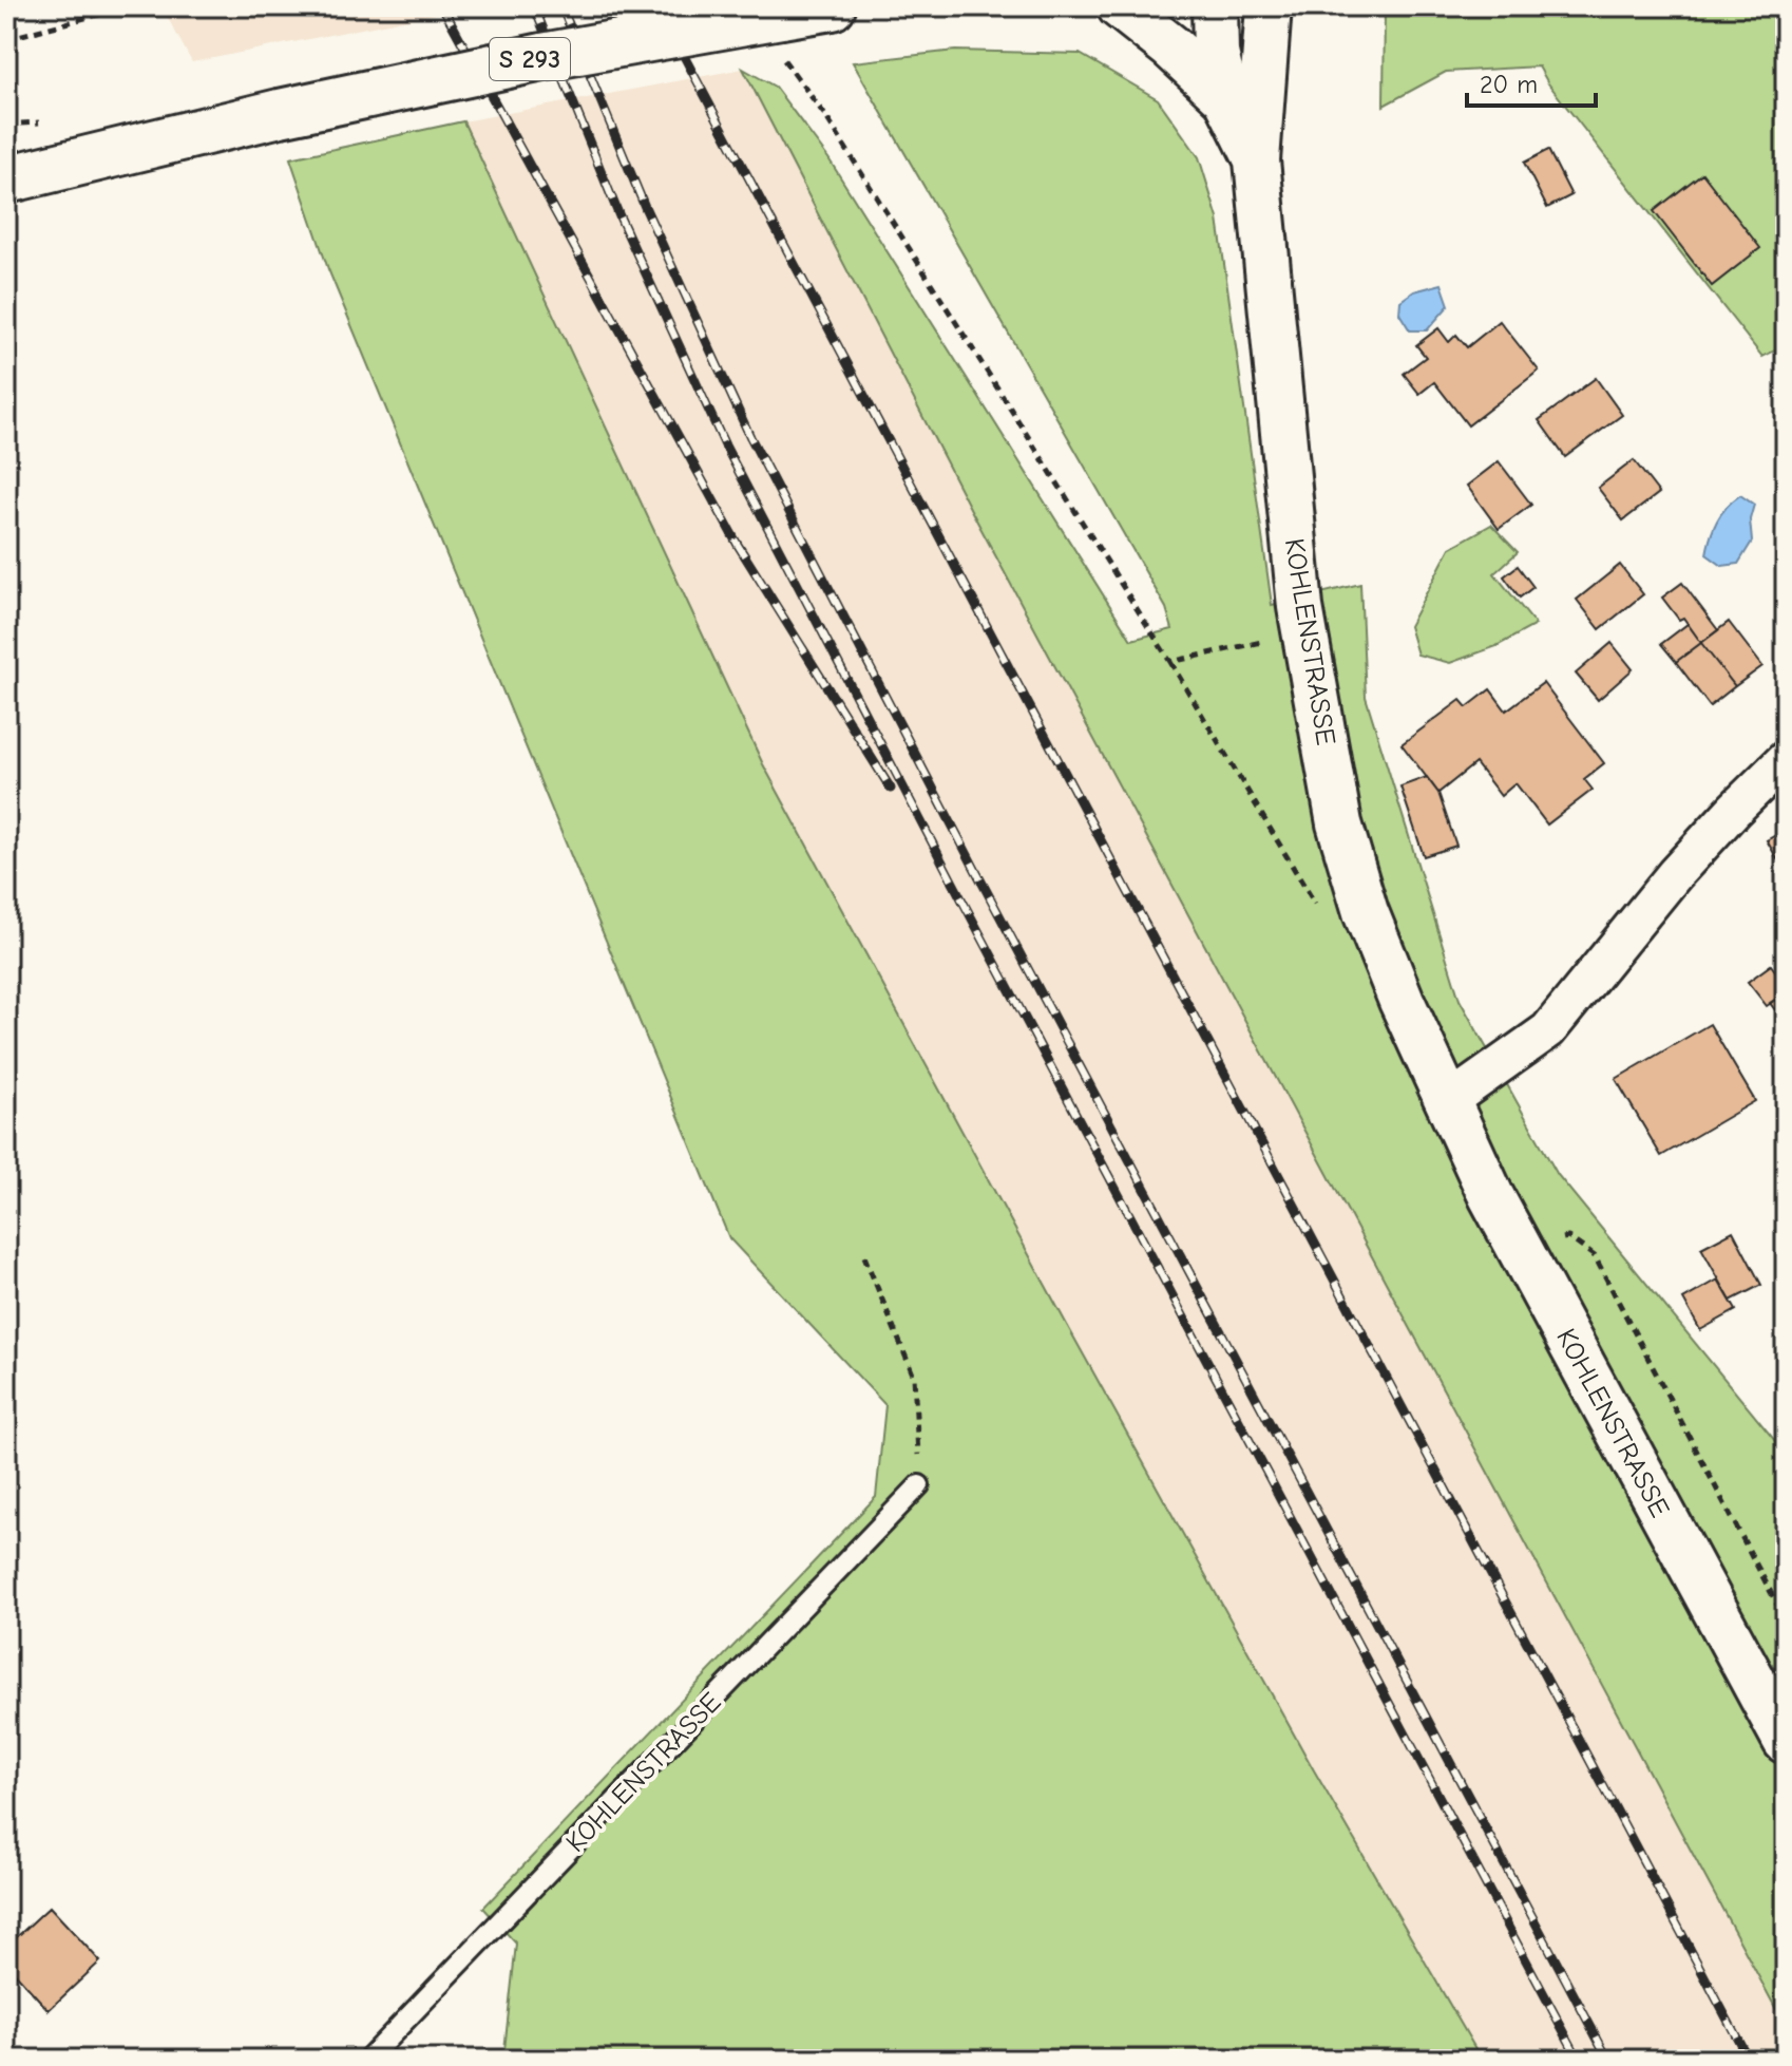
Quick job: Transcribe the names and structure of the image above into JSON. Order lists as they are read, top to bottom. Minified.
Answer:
{"streets":{"main road":["S 293"],"street":["KOHLENSTRASSE"]},"scale_bar":"20 m"}
